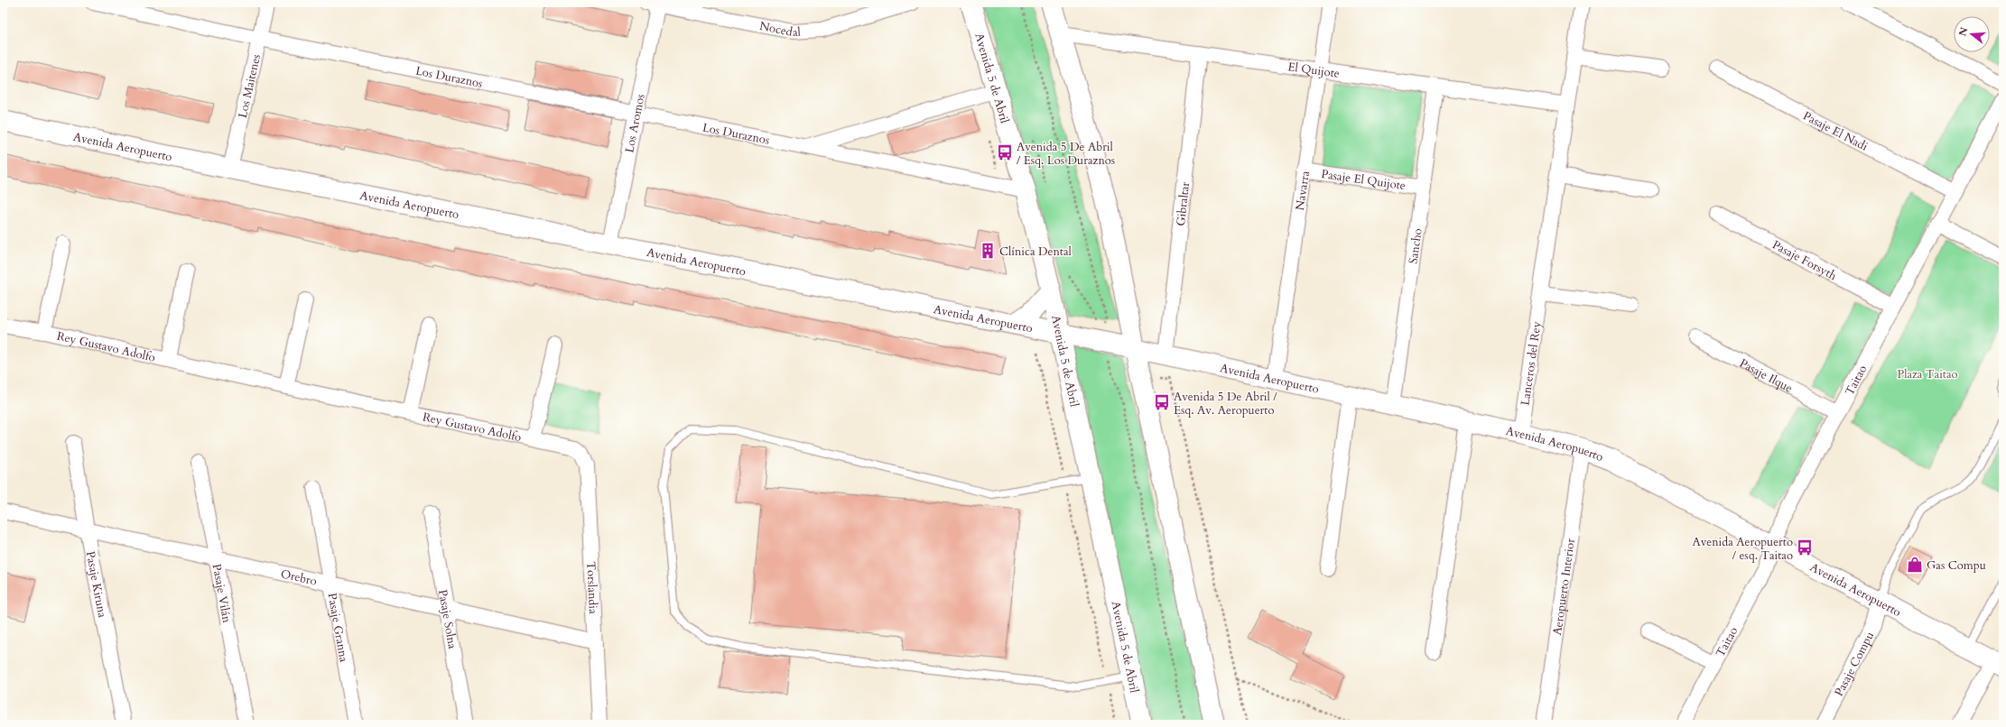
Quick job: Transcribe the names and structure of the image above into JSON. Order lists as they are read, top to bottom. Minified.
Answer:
{"streets":{"street":["Nocedal","El Quijote","Los Duraznos","Avenida 5 de Abril","Los Maitenes","Los Aromos","Pasaje El Nadi","Avenida Aeropuerto","Pasaje El Quijote","Navarra","Gibraltar","Sancho","Pasaje Forsyth","Rey Gustavo Adolfo","Lanceros del Rey","Pasaje Ilque","Taitao","Orebro","Pasaje Kiruna","Aeropuerto Interior","Torslandia","Pasaje Vilán","Pasaje Solna","Pasaje Granna","Pasaje Compu"]},"crossings":[["Nocedal","Los Aromos"],["El Quijote","Navarra"],["El Quijote","Gibraltar"],["El Quijote","Sancho"],["El Quijote","Lanceros del Rey"],["Los Duraznos","Avenida 5 de Abril"],["Los Duraznos","Los Maitenes"],["Los Duraznos","Los Aromos"],["Avenida 5 de Abril","Avenida Aeropuerto"],["Los Maitenes","Avenida Aeropuerto"],["Los Aromos","Avenida Aeropuerto"],["Pasaje El Nadi","Taitao"],["Avenida Aeropuerto","Navarra"],["Avenida Aeropuerto","Gibraltar"],["Avenida Aeropuerto","Sancho"],["Avenida Aeropuerto","Lanceros del Rey"],["Avenida Aeropuerto","Taitao"],["Avenida Aeropuerto","Aeropuerto Interior"],["Avenida Aeropuerto","Pasaje Compu"],["Pasaje El Quijote","Navarra"],["Pasaje El Quijote","Sancho"],["Pasaje Forsyth","Taitao"],["Rey Gustavo Adolfo","Torslandia"],["Pasaje Ilque","Taitao"],["Orebro","Pasaje Kiruna"],["Orebro","Torslandia"],["Orebro","Pasaje Vilán"],["Orebro","Pasaje Solna"],["Orebro","Pasaje Granna"]],"parks":["Plaza Taitao"],"places":{"bus stop":["Avenida 5 De Abril / Esq. Los Duraznos","Avenida 5 De Abril / Esq. Av. Aeropuerto","Avenida Aeropuerto / esq. Taitao"],"building":["Clínica Dental"],"shop":["Gas Compu"]},"north":"left"}
